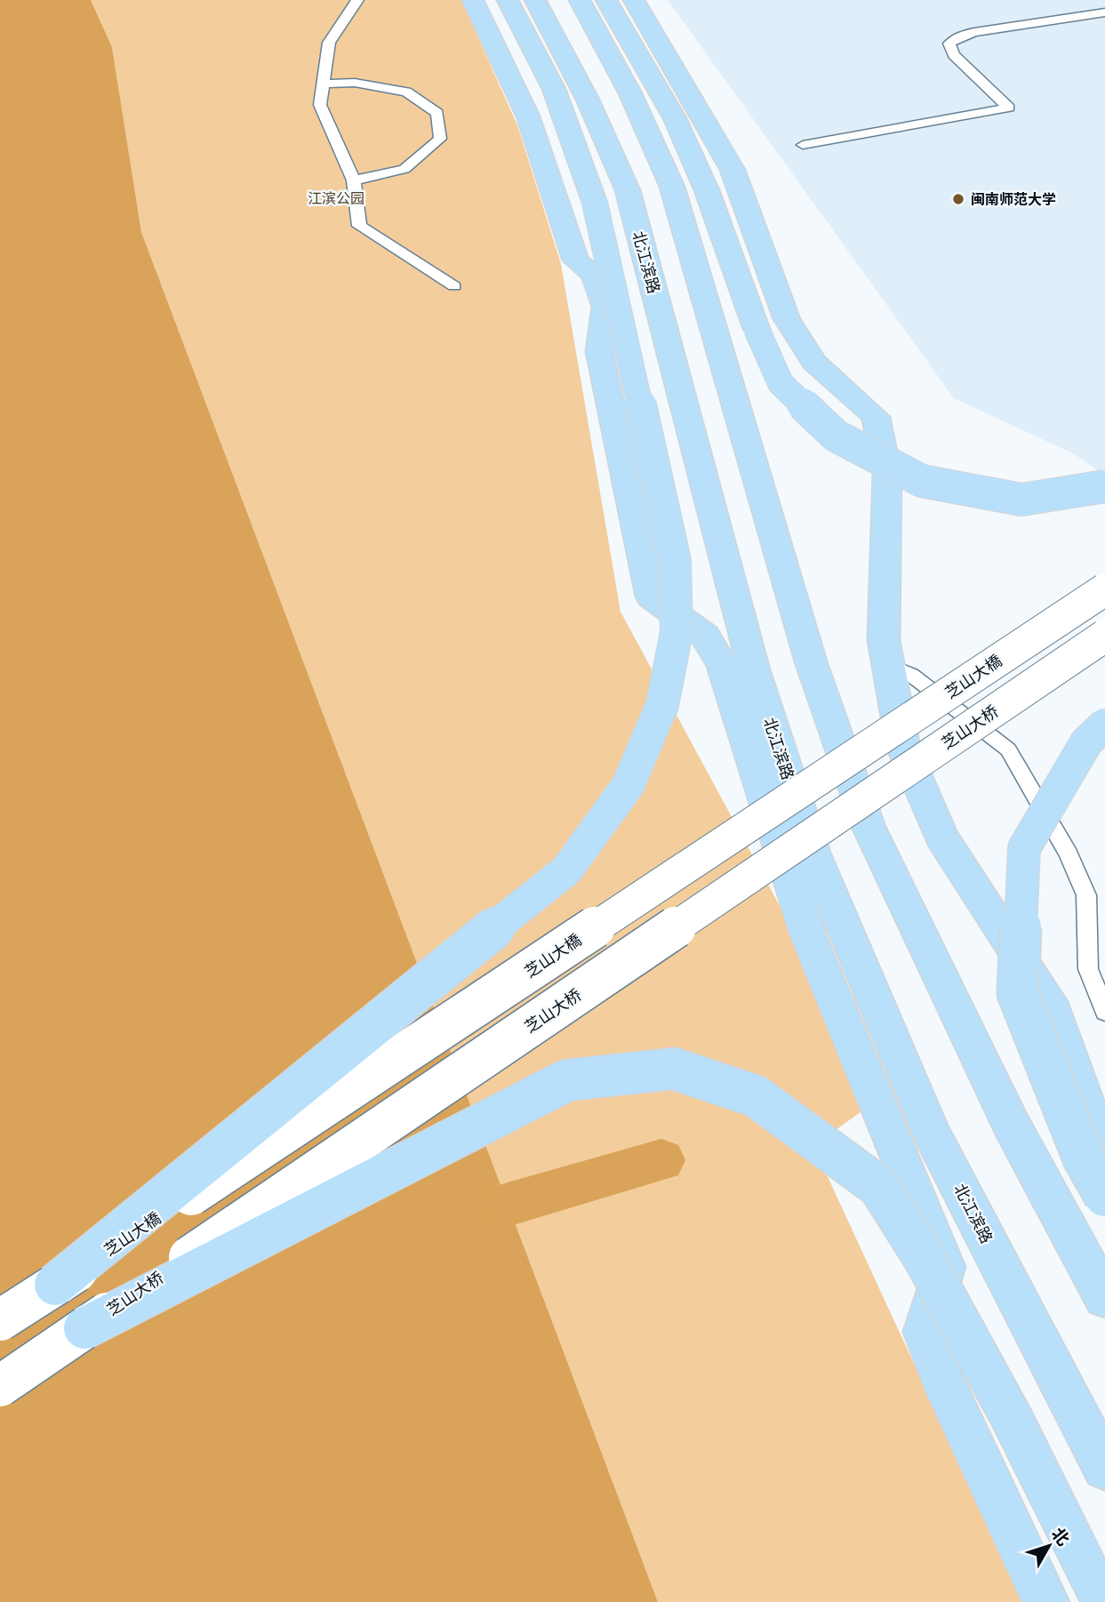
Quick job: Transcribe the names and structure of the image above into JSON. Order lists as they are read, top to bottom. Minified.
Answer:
{"streets":{"main road":["北江滨路"],"street":["芝山大橋","芝山大桥"]},"parks":["江滨公园"],"places":["闽南师范大学"],"north":"top right"}
